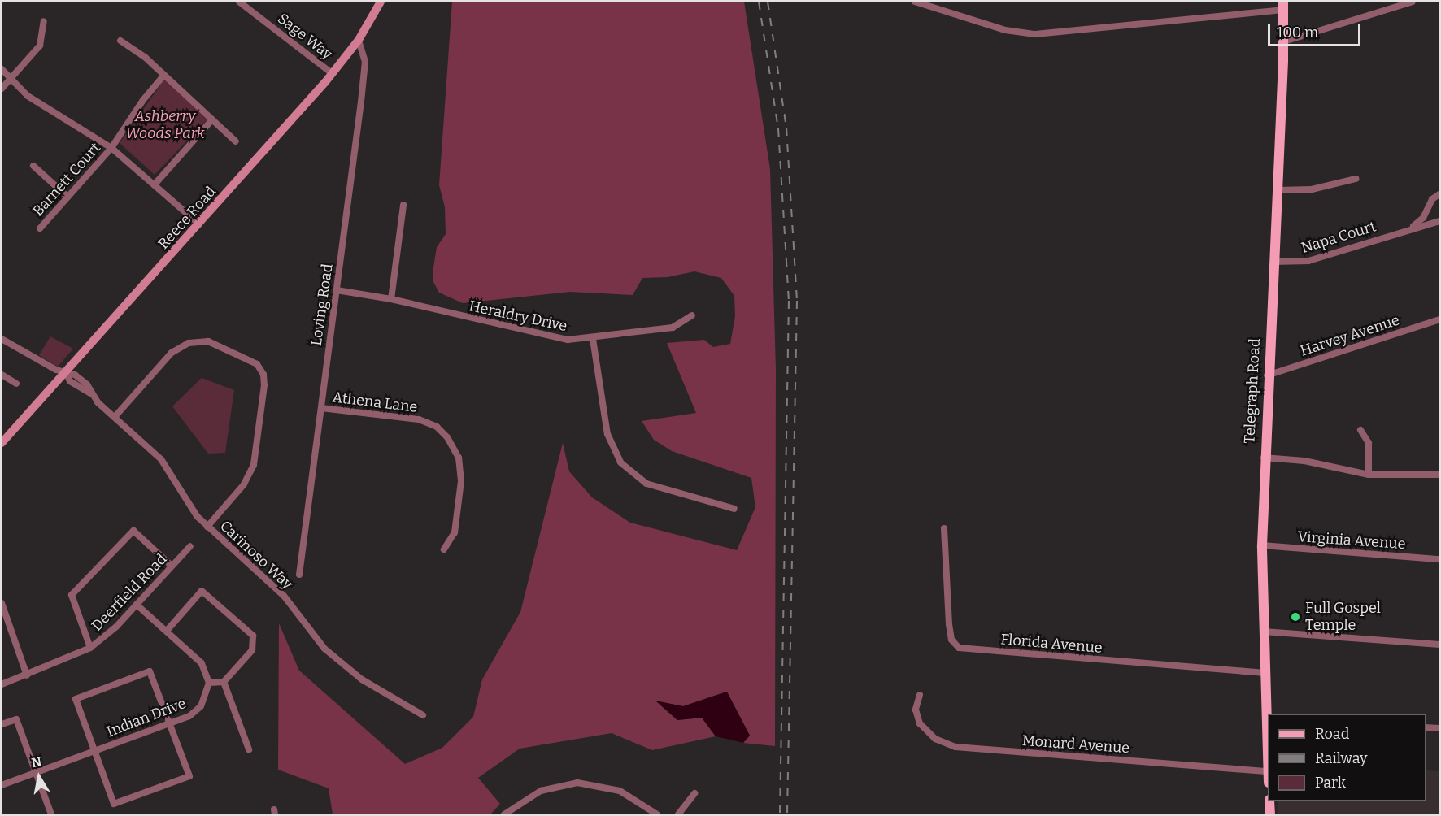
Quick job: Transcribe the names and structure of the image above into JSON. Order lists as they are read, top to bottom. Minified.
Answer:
{"streets":{"main road":["Reece Road","Telegraph Road"],"street":["Sage Way","Barnett Court","Napa Court","Loving Road","Heraldry Drive","Harvey Avenue","Athena Lane","Virginia Avenue","Carinoso Way","Deerfield Road","Florida Avenue","Indian Drive","Monard Avenue"]},"crossings":[["Sage Way","Reece Road"],["Reece Road","Loving Road"],["Reece Road","Carinoso Way"],["Napa Court","Telegraph Road"],["Loving Road","Heraldry Drive"],["Loving Road","Athena Lane"],["Harvey Avenue","Telegraph Road"],["Telegraph Road","Virginia Avenue"],["Telegraph Road","Florida Avenue"]],"parks":["Ashberry Woods Park"],"places":["Full Gospel Temple"],"legend":["Road","Railway","Park"],"scale_bar":"100 m","north":"top"}
